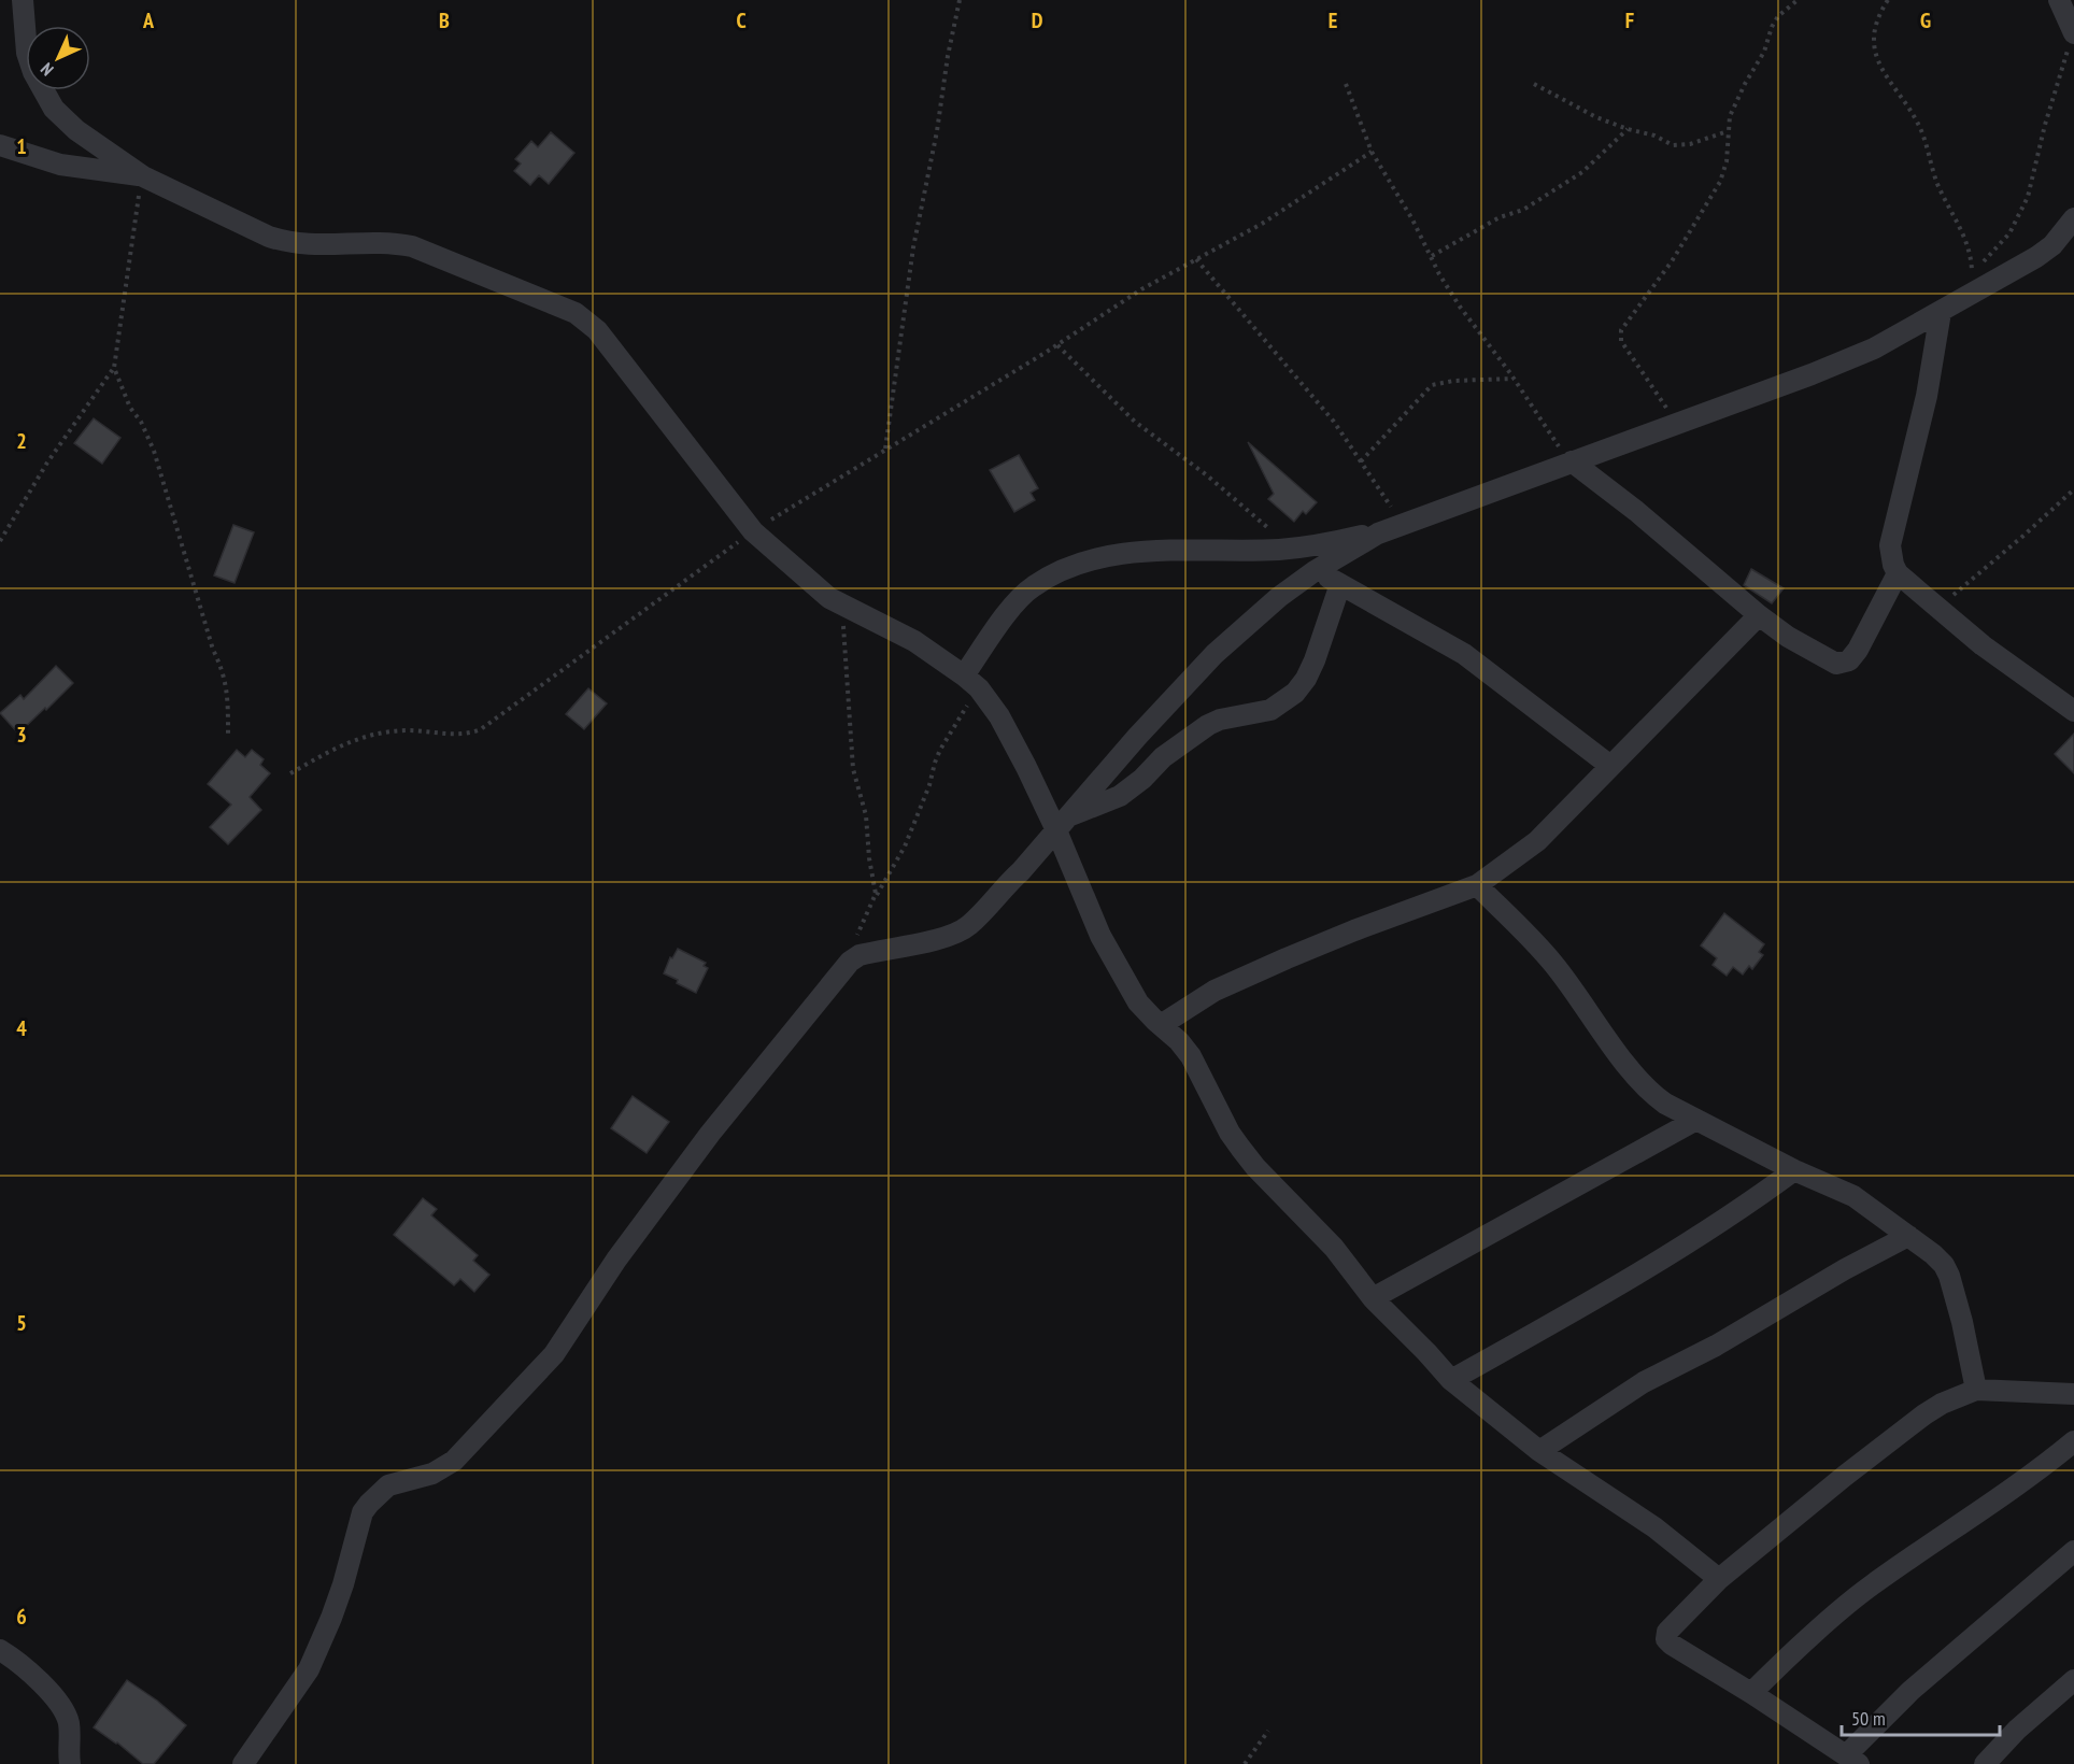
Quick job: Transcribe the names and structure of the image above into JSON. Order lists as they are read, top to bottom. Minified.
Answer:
{"scale_bar":"50 m","north":"bottom left","grid":{"columns":["A","B","C","D","E","F","G"],"rows":["1","2","3","4","5","6"]}}
